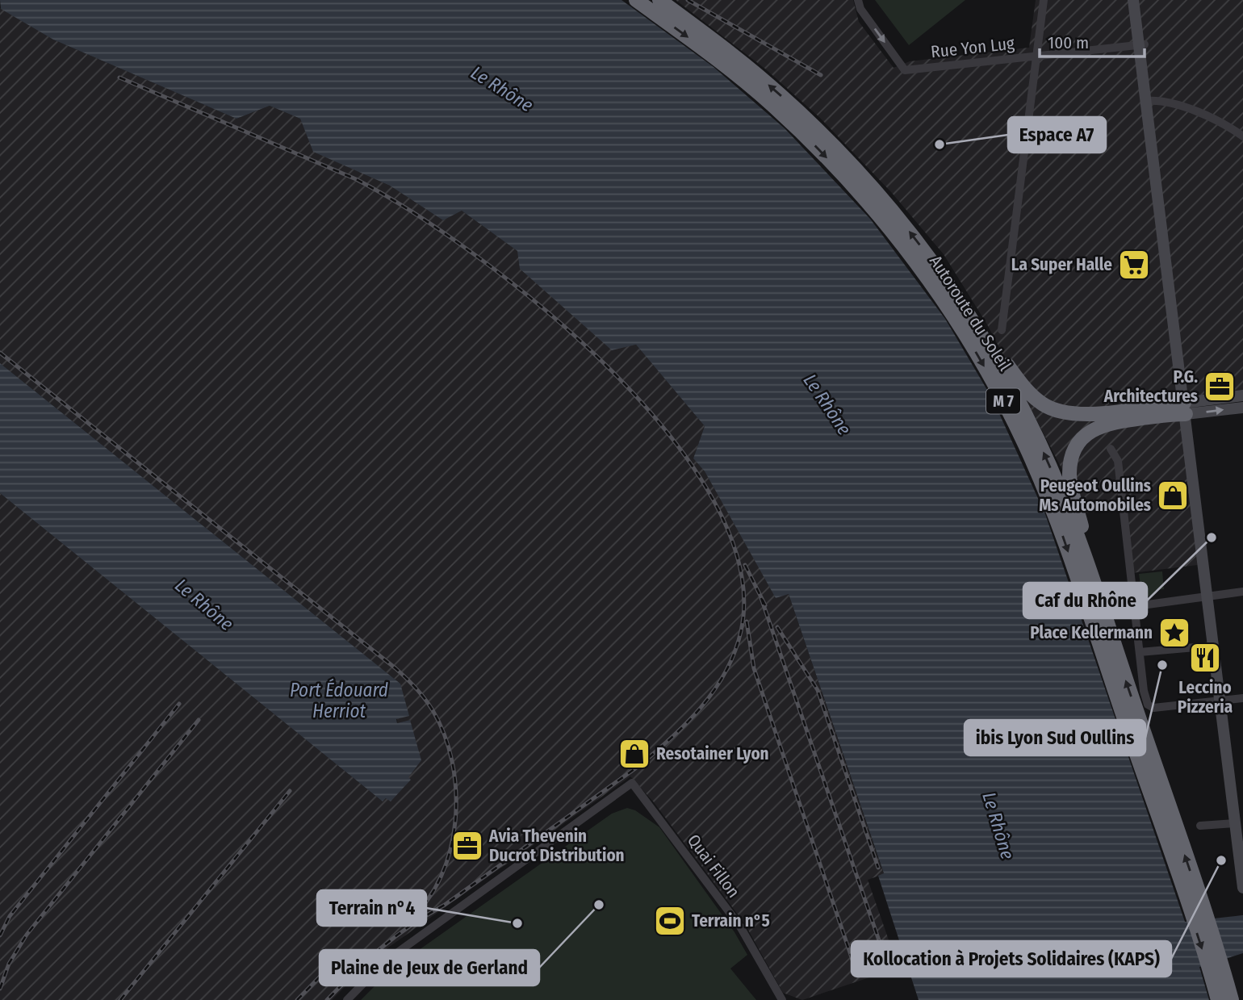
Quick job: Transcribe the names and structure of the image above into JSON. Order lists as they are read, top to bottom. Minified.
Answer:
{"streets":{"highway":["Autoroute du Soleil","M 7"],"street":["Rue Yon Lug","Quai Fillon"]},"one_way":["Rue Yon Lug"],"water":["Le Rhône","Port Édouard Herriot"],"places":{"other":["Espace A7","Caf du Rhône","ibis Lyon Sud Oullins","Kollocation à Projets Solidaires (KAPS)","Plaine de Jeux de Gerland","Terrain n°4"],"supermarket":["La Super Halle"],"office":["P.G. Architectures","Avia Thevenin Ducrot Distribution"],"shop":["Peugeot Oullins Ms Automobiles","Resotainer Lyon"],"place":["Place Kellermann"],"restaurant":["Leccino Pizzeria"],"sports":["Terrain n°5"]},"scale_bar":"100 m"}
